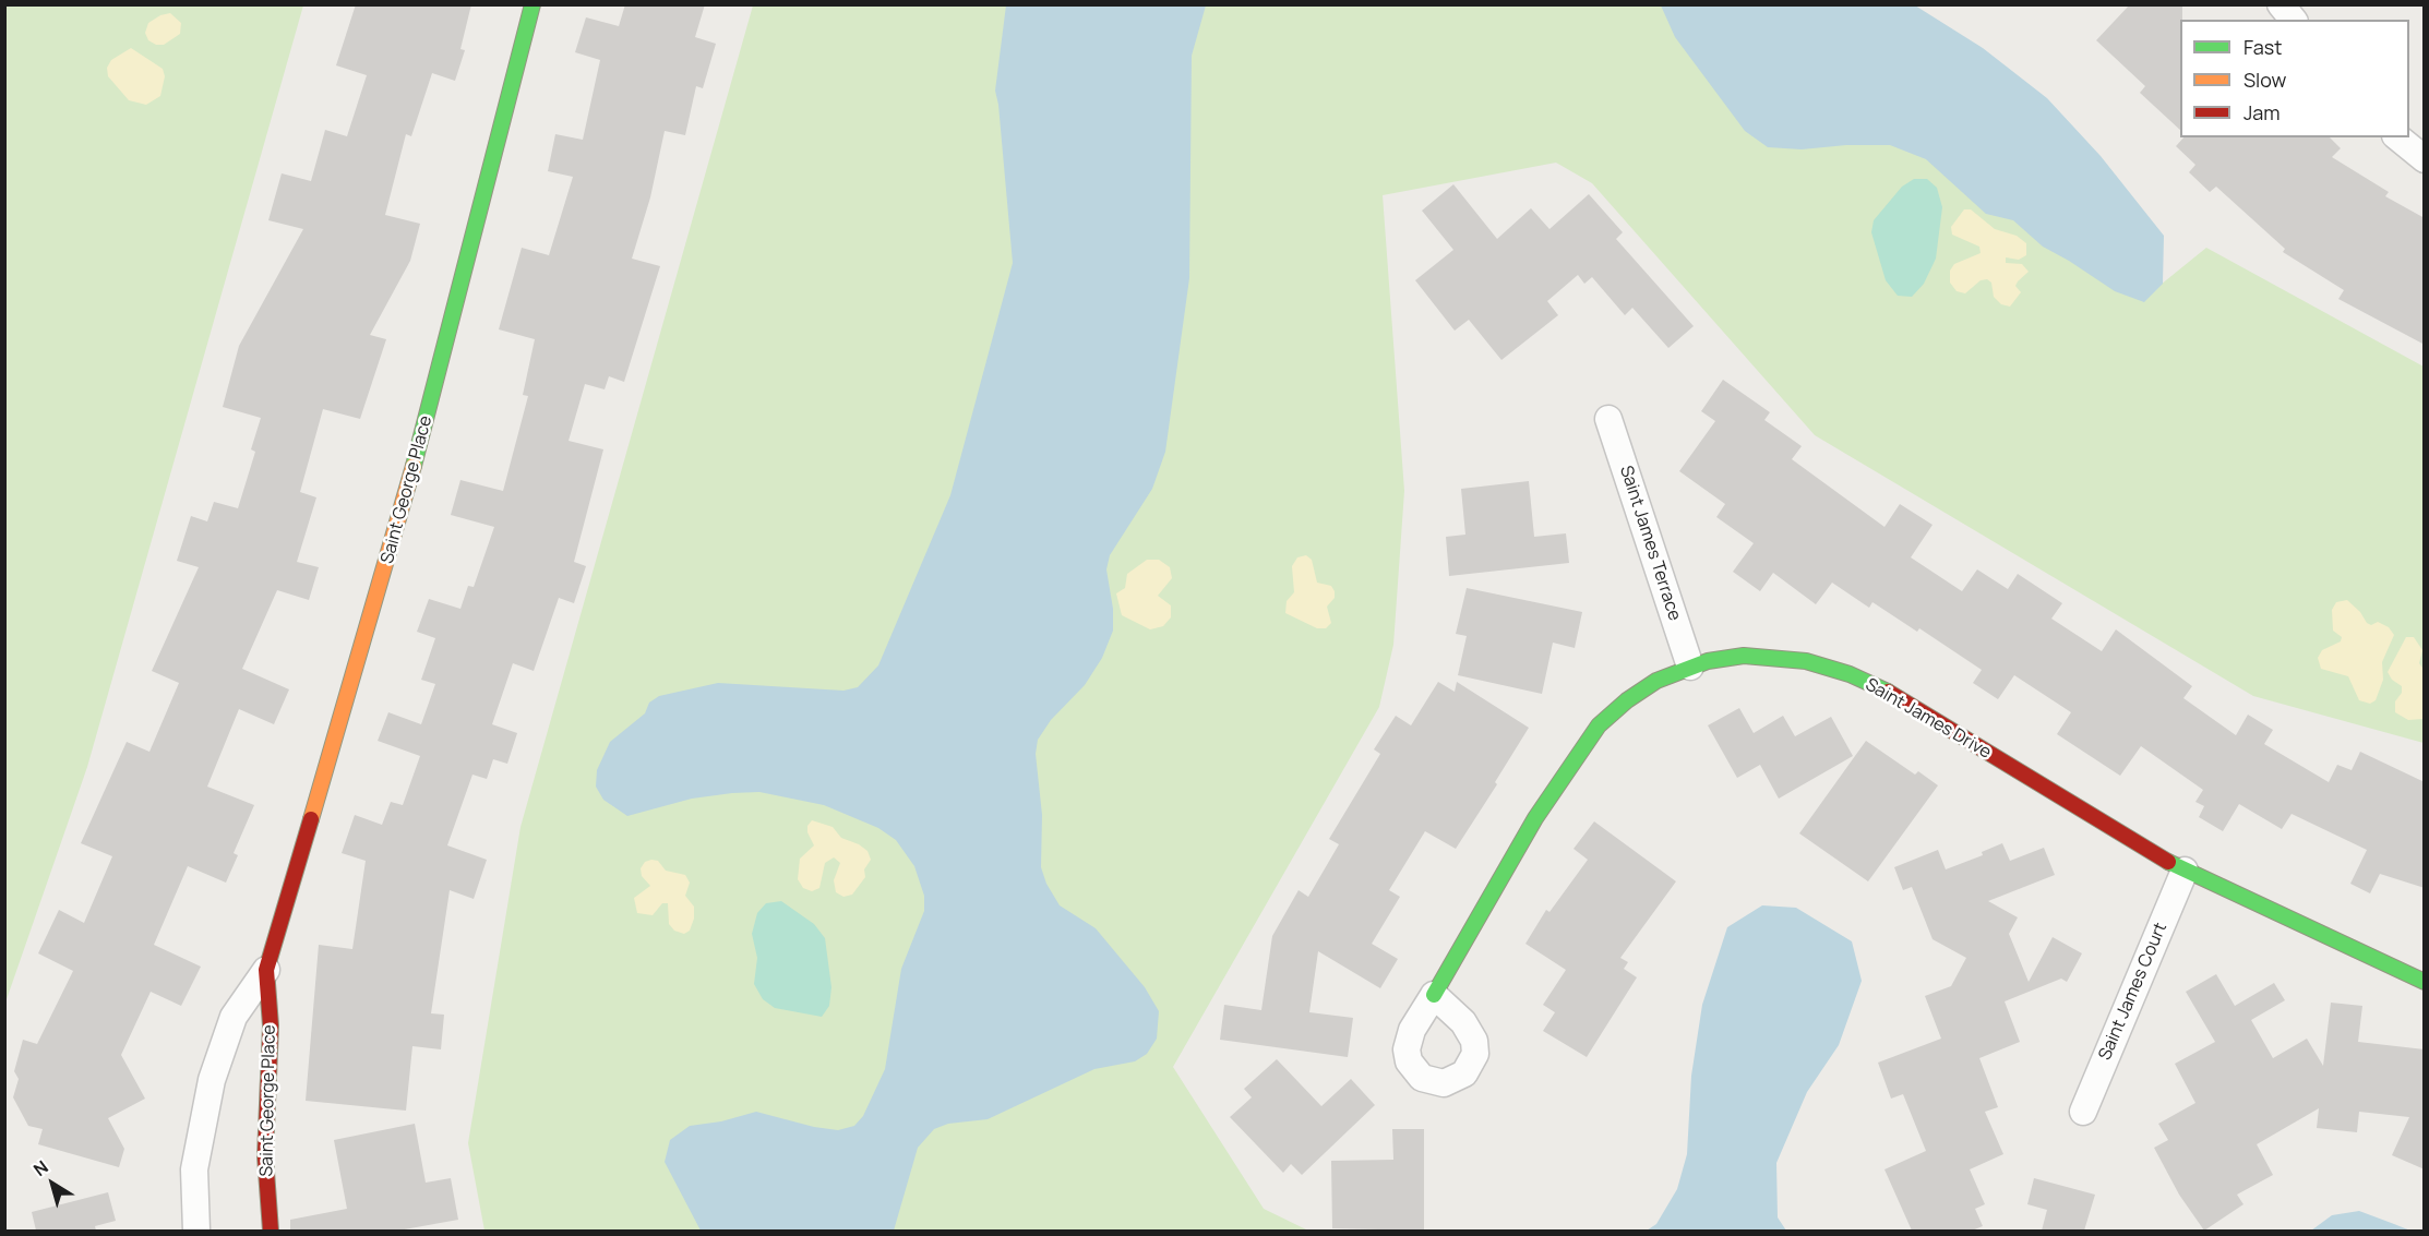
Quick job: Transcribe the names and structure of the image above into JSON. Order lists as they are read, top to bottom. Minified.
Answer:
{"streets":{"street":["Saint George Place","Saint James Terrace","Saint James Drive","Saint James Court"]},"crossings":[["Saint James Terrace","Saint James Drive"],["Saint James Drive","Saint James Court"]],"legend":["Fast","Slow","Jam"],"north":"top left"}
